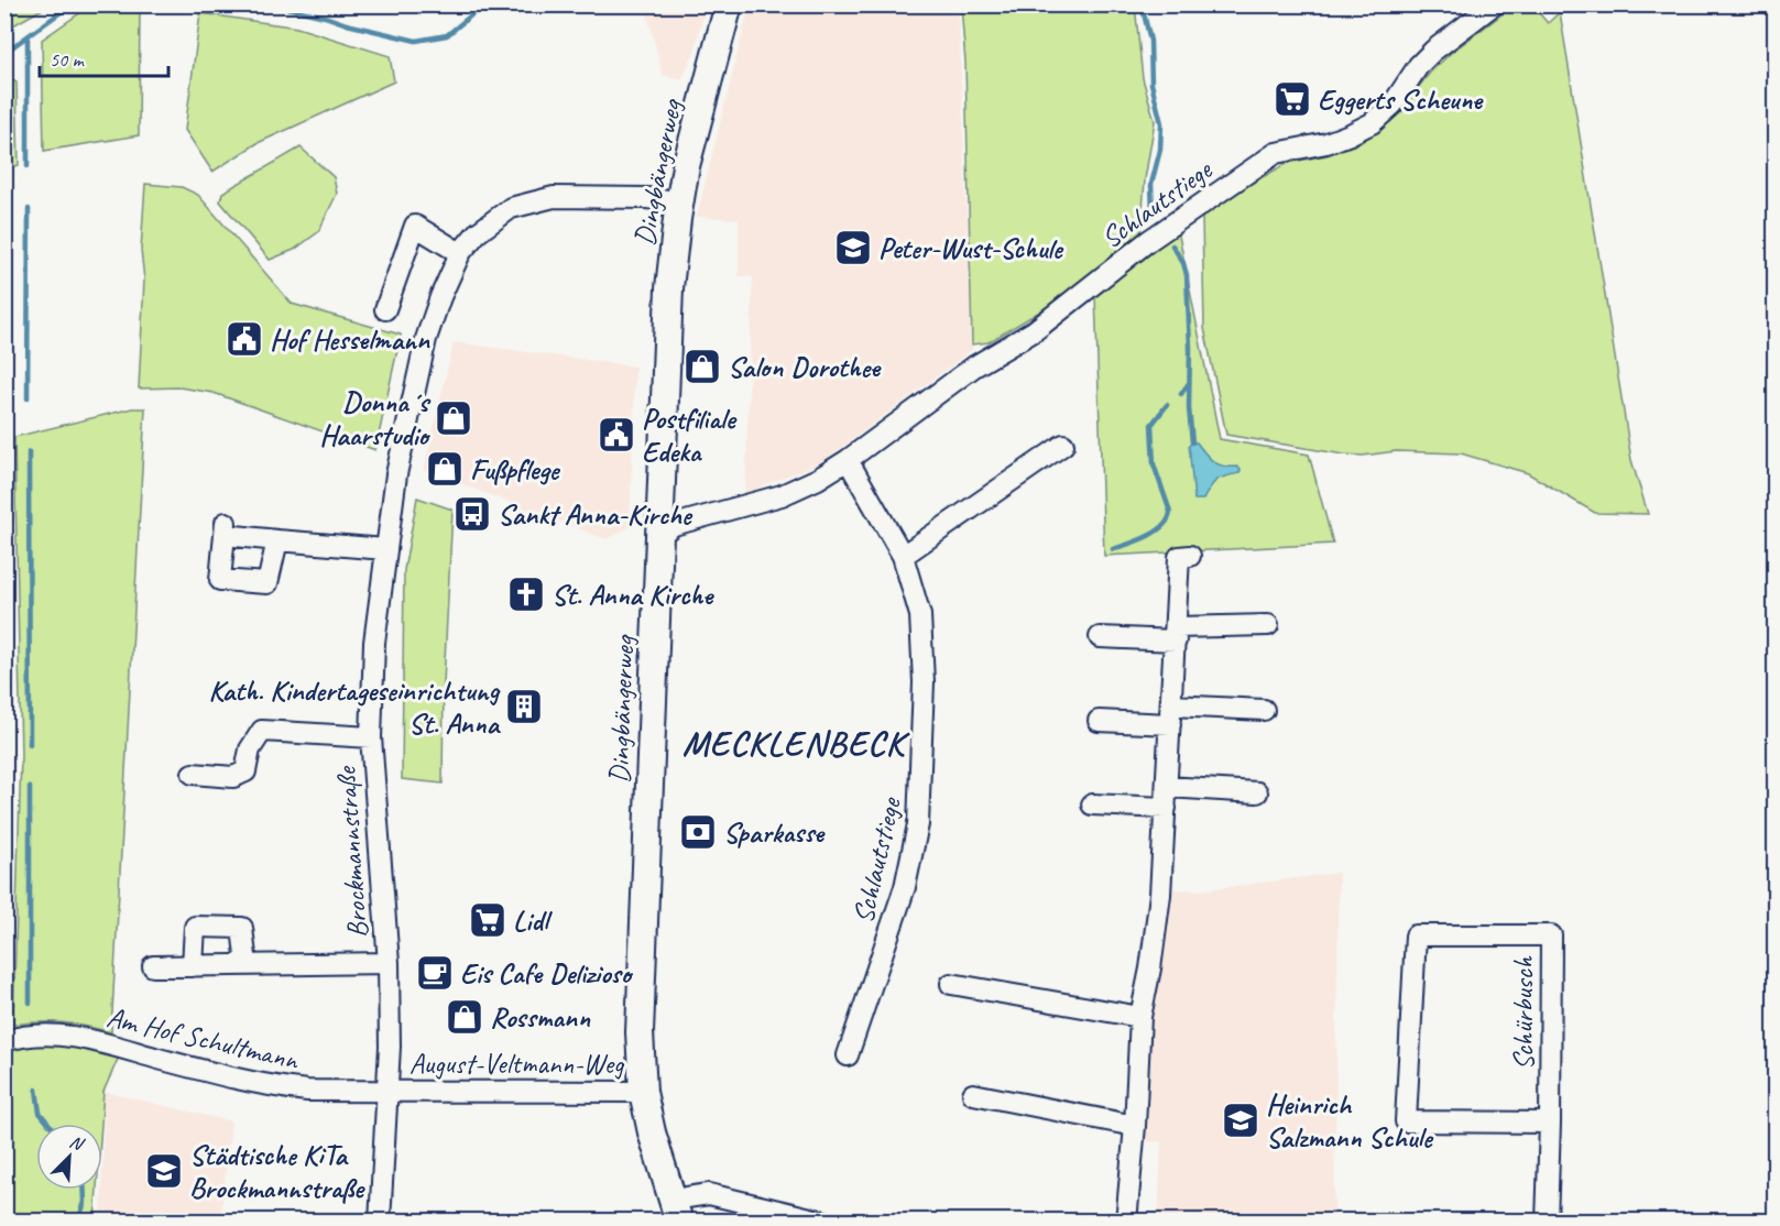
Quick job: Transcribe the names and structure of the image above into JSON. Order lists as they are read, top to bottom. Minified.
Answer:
{"streets":{"street":["Dingbängerweg","Schlautstiege","Brockmannstraße","Schürbusch","Am Hof Schultmann","August-Veltmann-Weg"]},"crossings":[["Dingbängerweg","Schlautstiege"],["Dingbängerweg","Brockmannstraße"],["Dingbängerweg","August-Veltmann-Weg"],["Brockmannstraße","Am Hof Schultmann"],["Brockmannstraße","August-Veltmann-Weg"],["Am Hof Schultmann","August-Veltmann-Weg"]],"districts":["MECKLENBECK"],"places":{"supermarket":["Eggerts Scheune","Lidl"],"school or university":["Peter-Wust-Schule","Heinrich Salzmann Schule","Städtische KiTa Brockmannstraße"],"public building":["Hof Hesselmann","Postfiliale Edeka"],"shop":["Salon Dorothee","Donna´s Haarstudio","Fußpflege","Rossmann"],"bus stop":["Sankt Anna-Kirche"],"church":["St. Anna Kirche"],"building":["Kath. Kindertageseinrichtung St. Anna"],"bank":["Sparkasse"],"cafe":["Eis Cafe Delizioso"]},"scale_bar":"50 m","north":"top right"}
